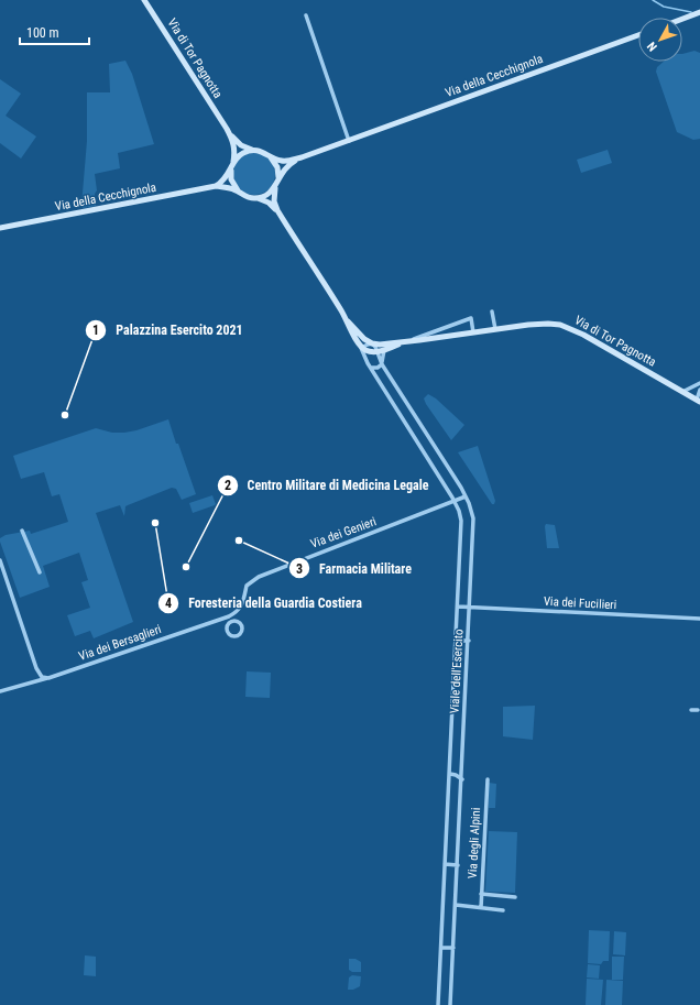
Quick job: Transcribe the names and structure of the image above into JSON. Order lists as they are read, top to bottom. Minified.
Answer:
{"streets":{"street":["Via di Tor Pagnotta","Via della Cecchignola","Via dei Genieri","Via dei Fucilieri","Via dei Bersaglieri","Viale dell'Esercito","Via degli Alpini"]},"crossings":[["Via di Tor Pagnotta","Via della Cecchignola"],["Via di Tor Pagnotta","Viale dell'Esercito"],["Via dei Genieri","Via dei Bersaglieri"],["Via dei Genieri","Viale dell'Esercito"],["Via dei Fucilieri","Viale dell'Esercito"]],"places":["Palazzina Esercito 2021","Foresteria della Guardia Costiera","Farmacia Militare","Centro Militare di Medicina Legale"],"scale_bar":"100 m","north":"bottom left"}
